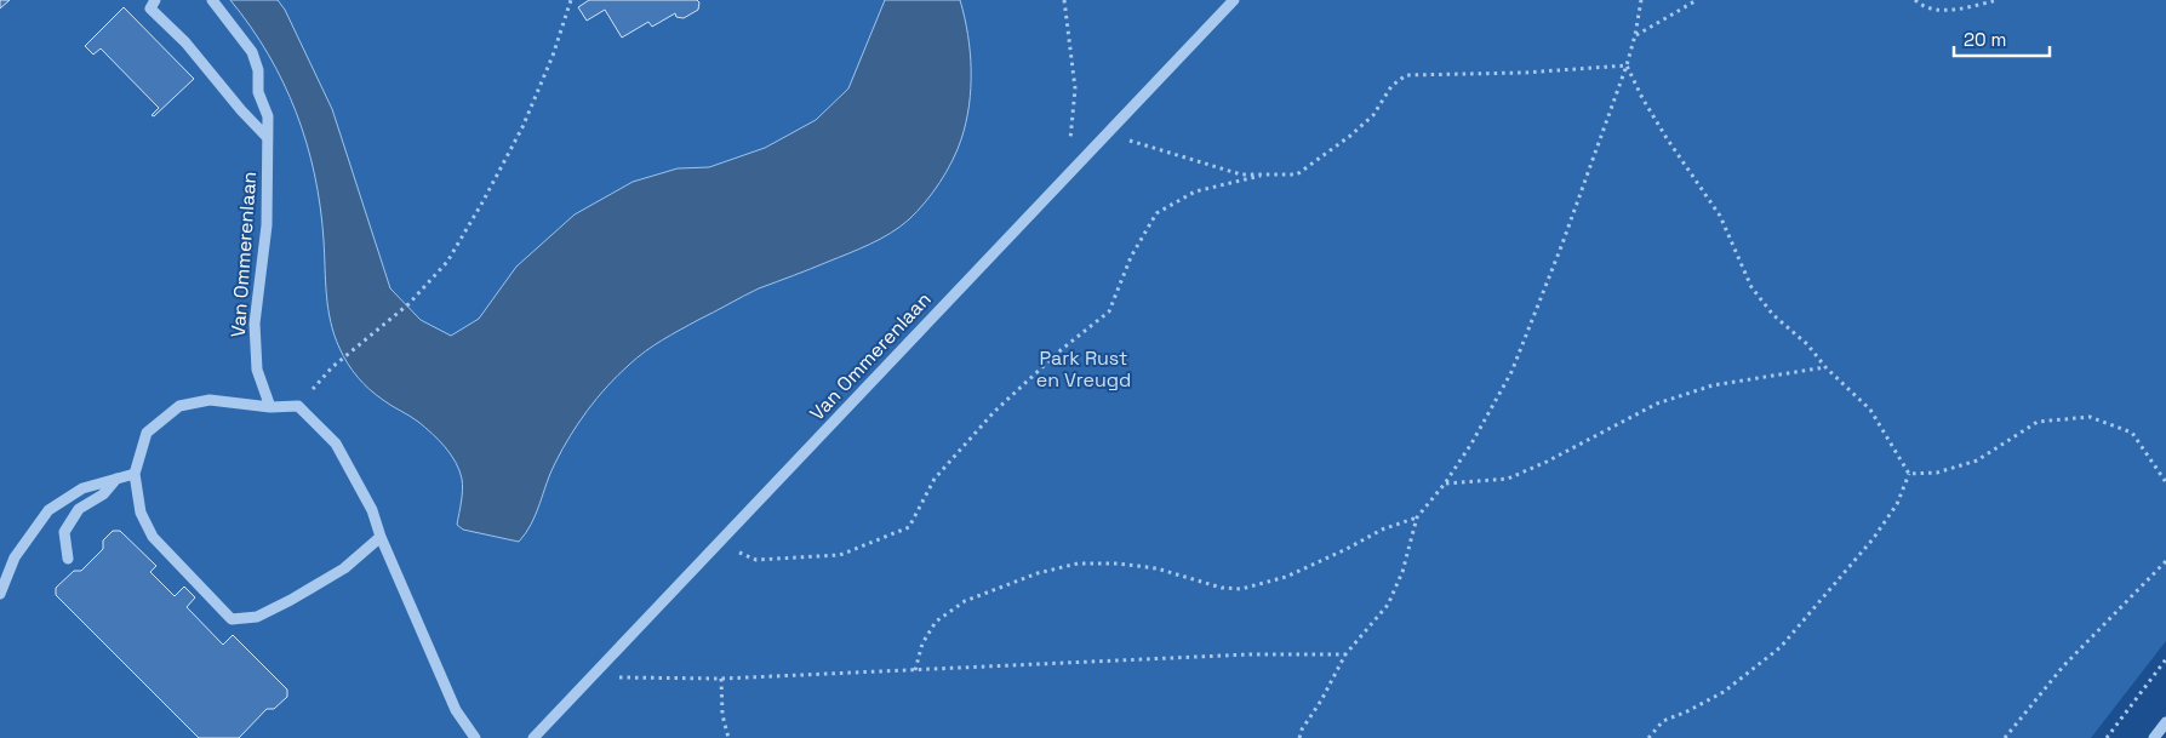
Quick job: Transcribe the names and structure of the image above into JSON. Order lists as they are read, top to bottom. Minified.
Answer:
{"streets":{"street":["Van Ommerenlaan"]},"parks":["Park Rust en Vreugd"],"scale_bar":"20 m"}
